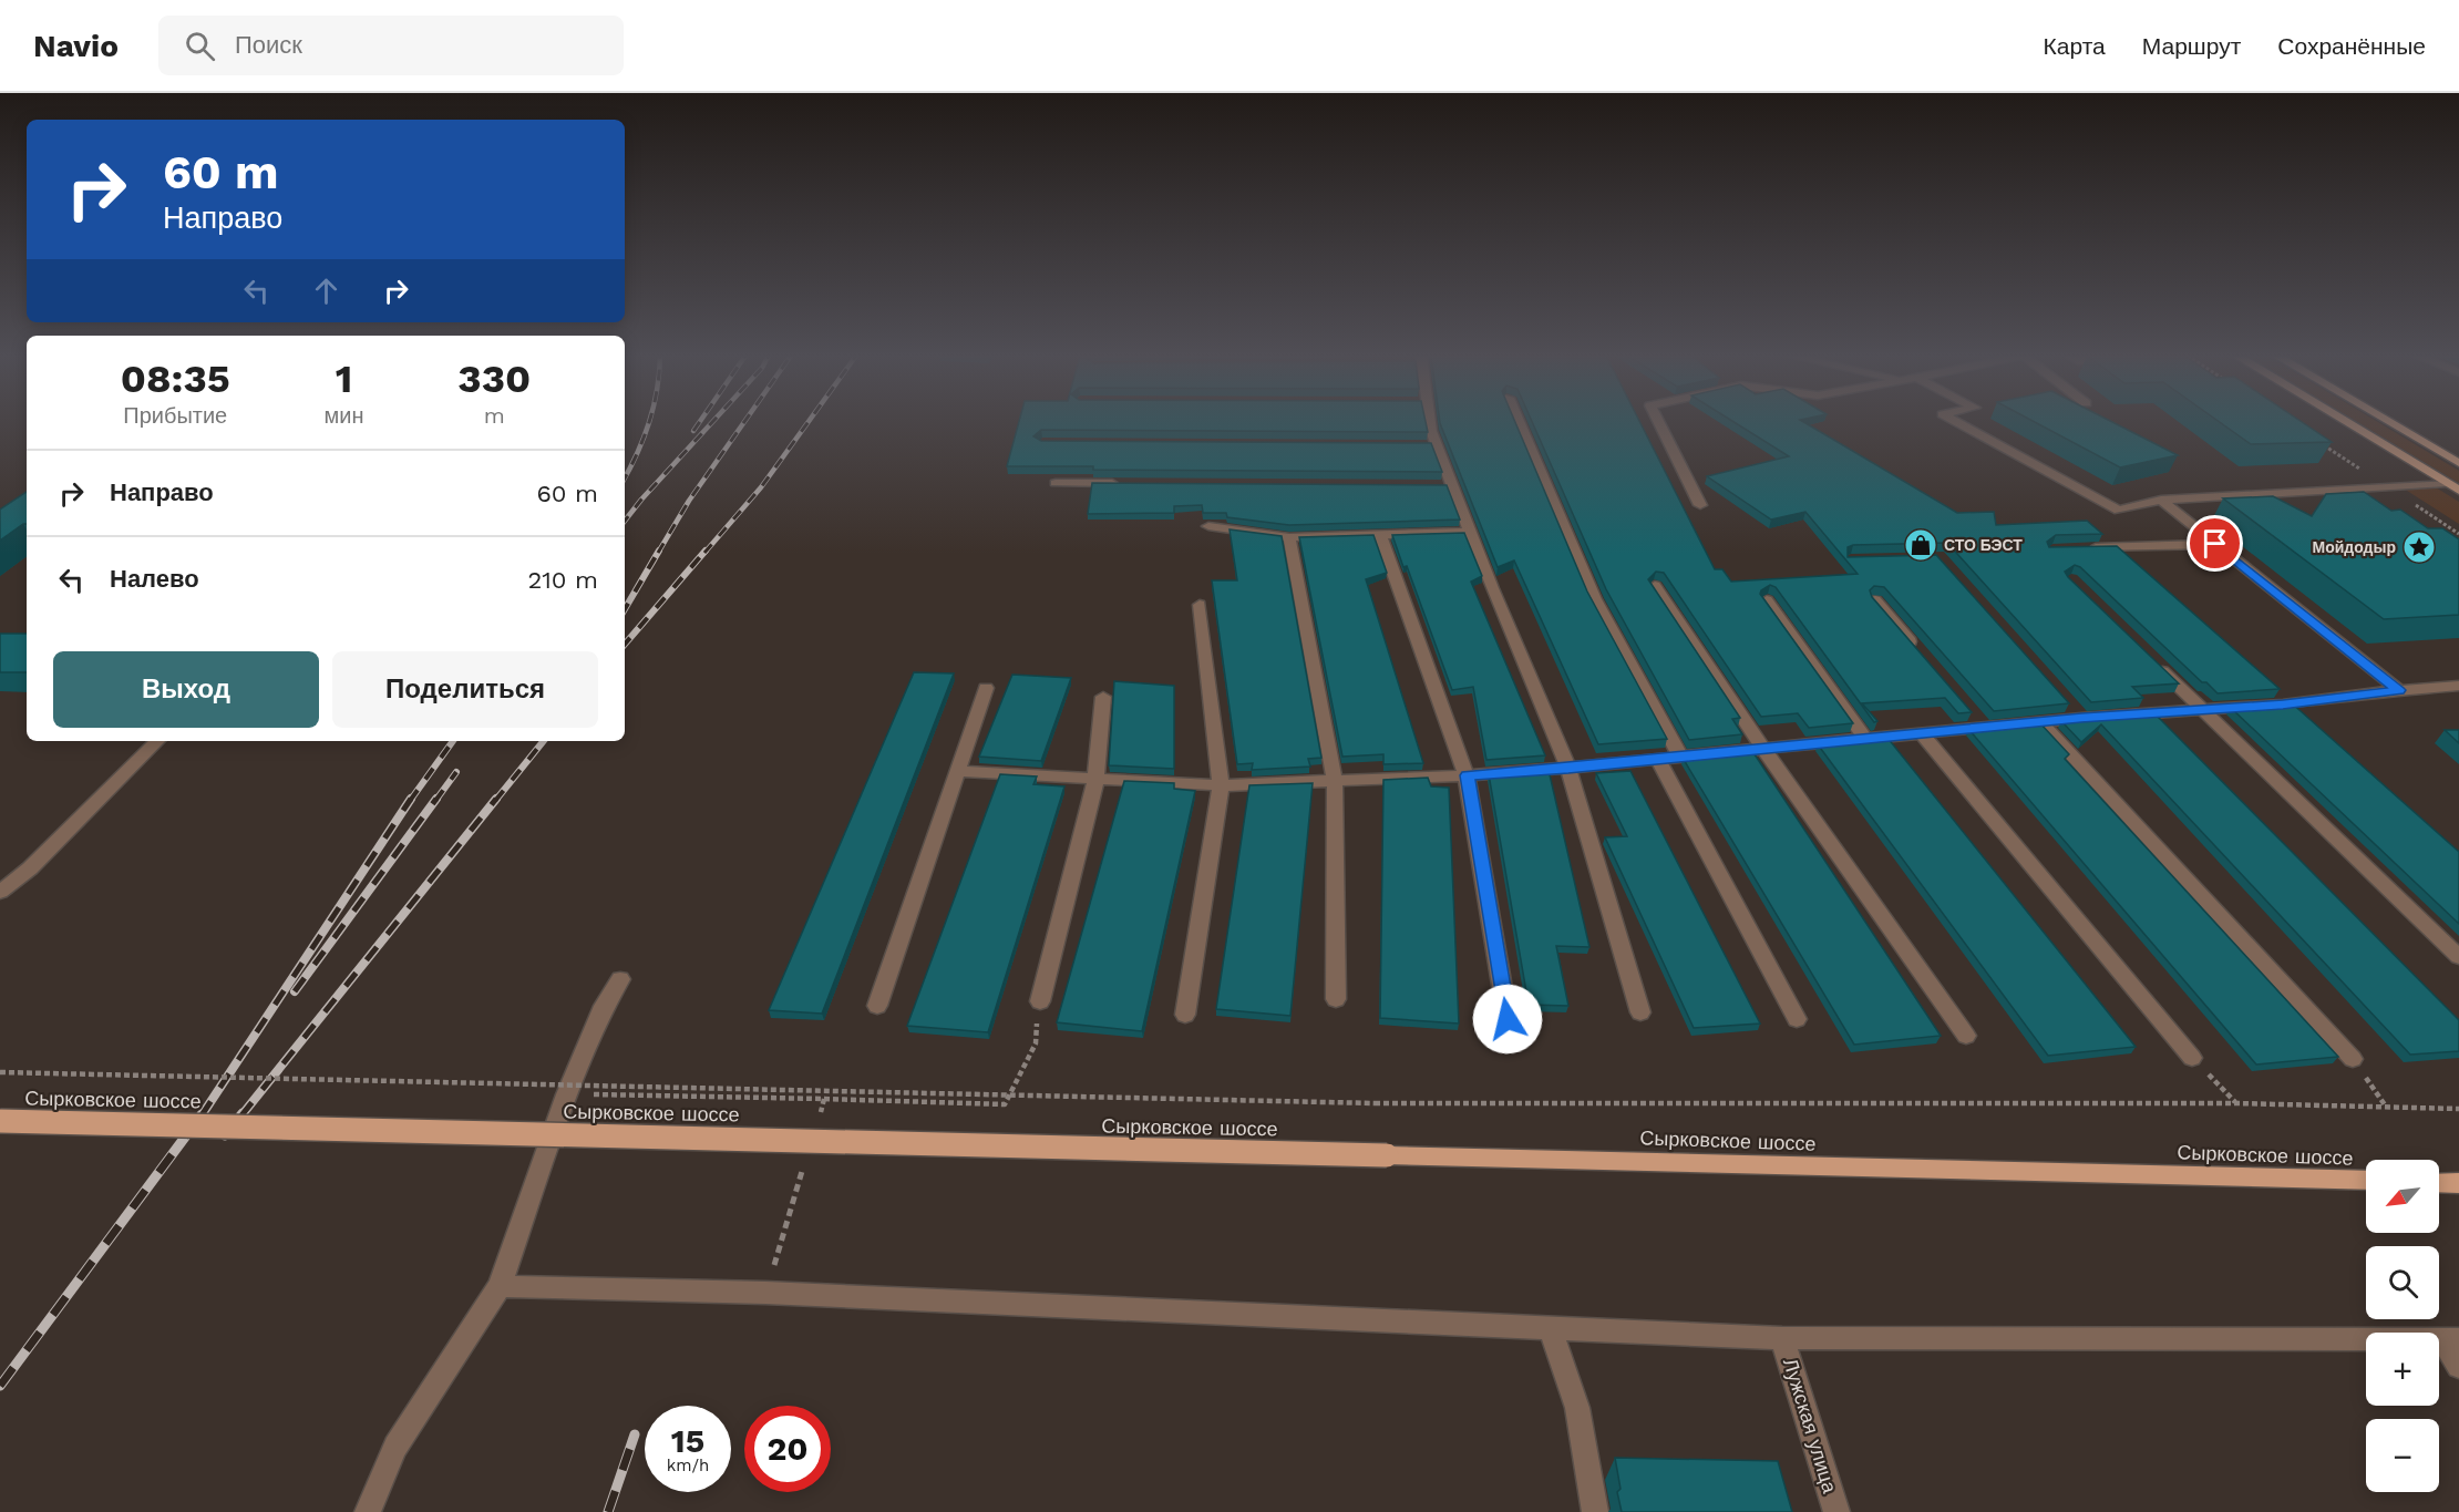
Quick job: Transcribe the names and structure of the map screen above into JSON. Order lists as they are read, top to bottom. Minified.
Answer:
{"streets":{"main road":["Сырковское шоссе"],"street":["Лужская улица"]},"places":{"shop":["СТО БЭСТ"],"place":["Мойдодыр"]},"north":"bottom left","page":{"header":"Navio","search":"Поиск","nav":["Карта","Маршрут","Сохранённые"],"turn":["60 m","Направо"],"eta":["08:35","Прибытие","1","мин","330","m"],"list":[{"name":"Направо","value":"60 m"},{"name":"Налево","value":"210 m"}],"buttons":["Выход","Поделиться"],"map_buttons":["+","−"],"speed":"15 km/h","limit":"20"}}
